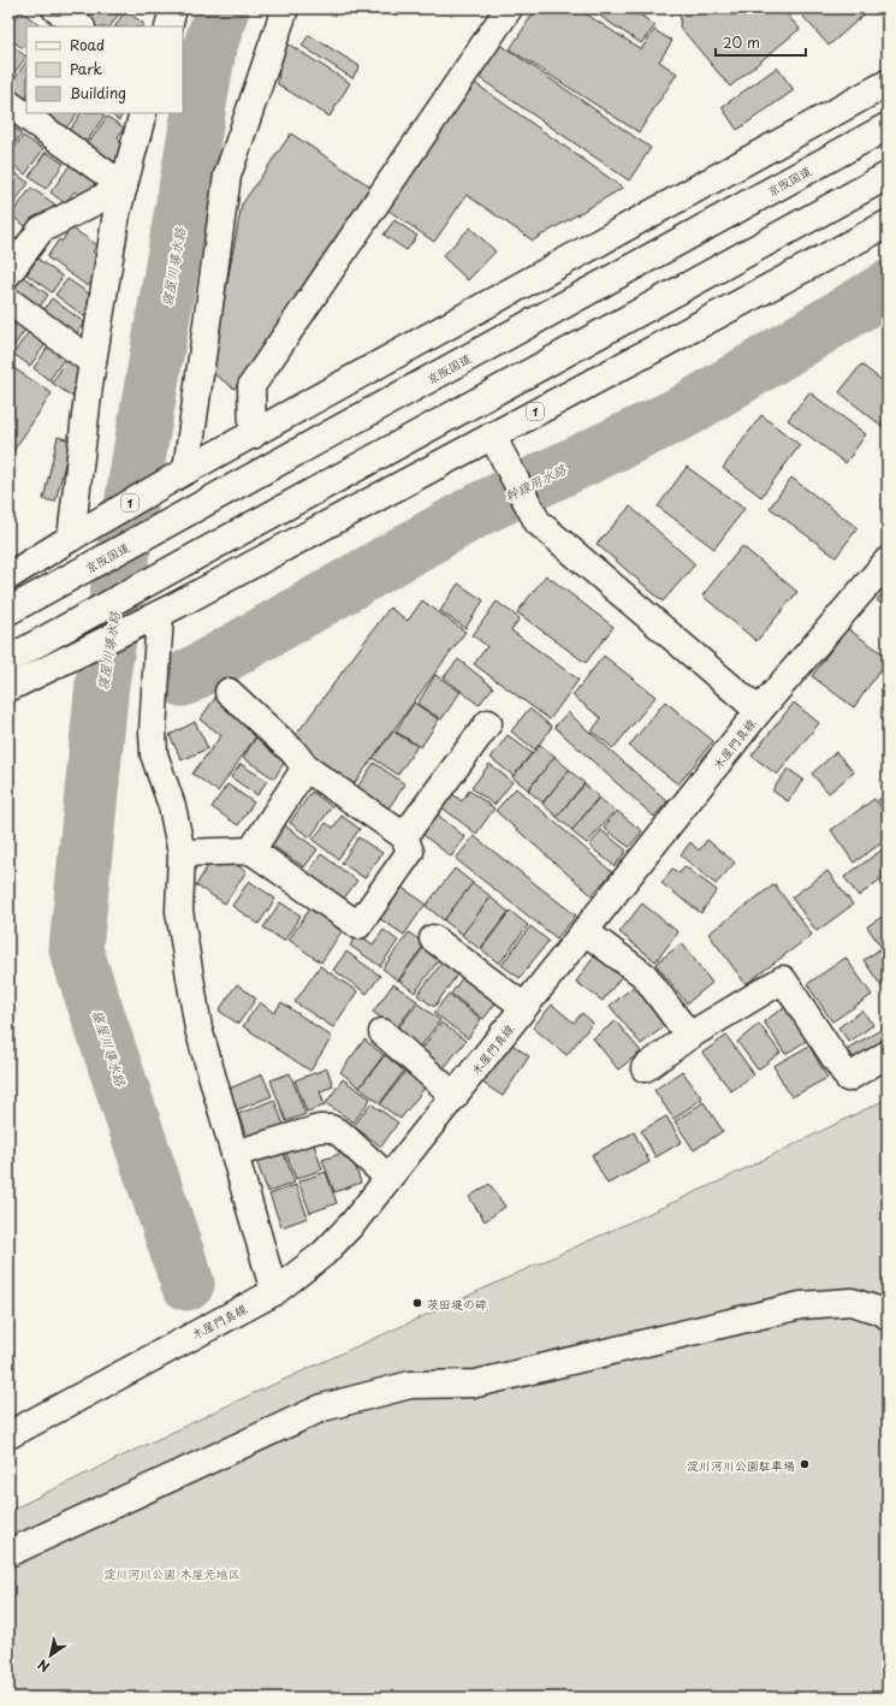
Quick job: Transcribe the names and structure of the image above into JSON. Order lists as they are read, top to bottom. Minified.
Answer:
{"streets":{"main road":["京阪国道","1","木屋門真線"]},"water":["寝屋川導水路","幹線用水路"],"parks":["淀川河川公園 木屋元地区"],"places":["茨田堤の碑","淀川河川公園駐車場"],"legend":["Road","Park","Building"],"scale_bar":"20 m","north":"bottom left"}
